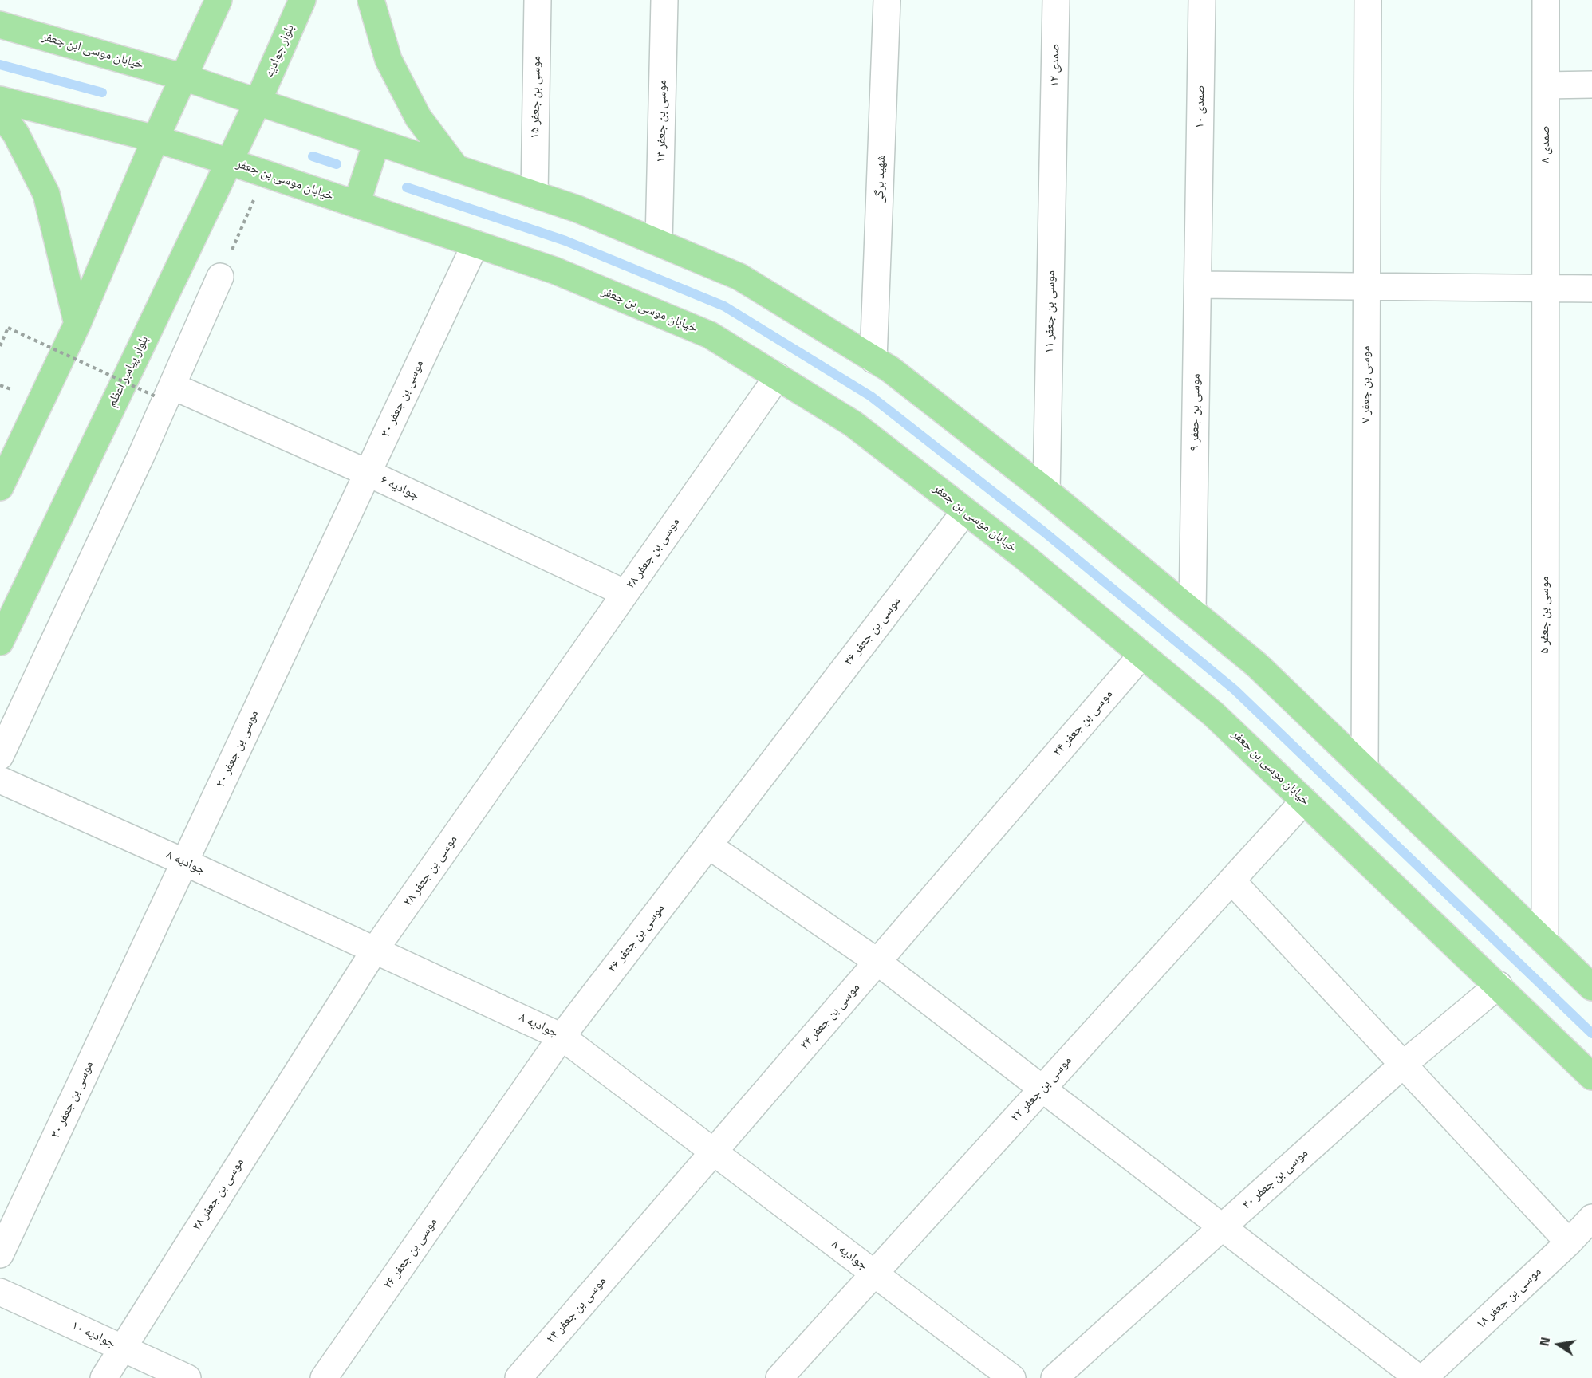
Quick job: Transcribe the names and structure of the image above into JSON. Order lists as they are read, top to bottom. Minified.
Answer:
{"streets":{"main road":["خیابان موسی ابن جعفر","بلوار جوادیه","خیابان موسی بن جعفر","بلوار پیامبر اعظم"],"street":["صمدی ۱۲","موسی بن جعفر ۱۵","صمدی ۱۰","موسی بن جعفر ۱۳","صمدی ۸","شهید برگی","موسی بن جعفر ۱۱","موسی بن جعفر ۷","موسی بن جعفر ۳۰","موسی بن جعفر ۹","جوادیه ۶","موسی بن جعفر ۲۸","موسی بن جعفر ۵","موسی بن جعفر ۲۶","موسی بن جعفر ۲۴","جوادیه ۸","موسی بن جعفر ۲۲","موسی بن جعفر ۲۰","موسی بن جعفر ۱۸","جوادیه ۱۰"]},"crossings":[["خیابان موسی ابن جعفر","بلوار جوادیه"],["خیابان موسی ابن جعفر","بلوار پیامبر اعظم"],["بلوار جوادیه","بلوار پیامبر اعظم"],["صمدی ۱۲","موسی بن جعفر ۱۱"],["صمدی ۱۰","موسی بن جعفر ۹"],["صمدی ۸","موسی بن جعفر ۵"],["خیابان موسی بن جعفر","بلوار پیامبر اعظم"],["خیابان موسی بن جعفر","موسی بن جعفر ۳۰"],["خیابان موسی بن جعفر","موسی بن جعفر ۲۸"],["خیابان موسی بن جعفر","موسی بن جعفر ۲۶"],["خیابان موسی بن جعفر","موسی بن جعفر ۲۴"],["خیابان موسی بن جعفر","موسی بن جعفر ۲۲"],["خیابان موسی بن جعفر","موسی بن جعفر ۲۰"],["موسی بن جعفر ۳۰","جوادیه ۶"],["موسی بن جعفر ۳۰","جوادیه ۸"],["جوادیه ۶","موسی بن جعفر ۲۸"],["موسی بن جعفر ۲۸","جوادیه ۸"],["موسی بن جعفر ۲۸","جوادیه ۱۰"],["موسی بن جعفر ۲۶","جوادیه ۸"],["موسی بن جعفر ۲۴","جوادیه ۸"],["جوادیه ۸","موسی بن جعفر ۲۲"]],"north":"left"}
